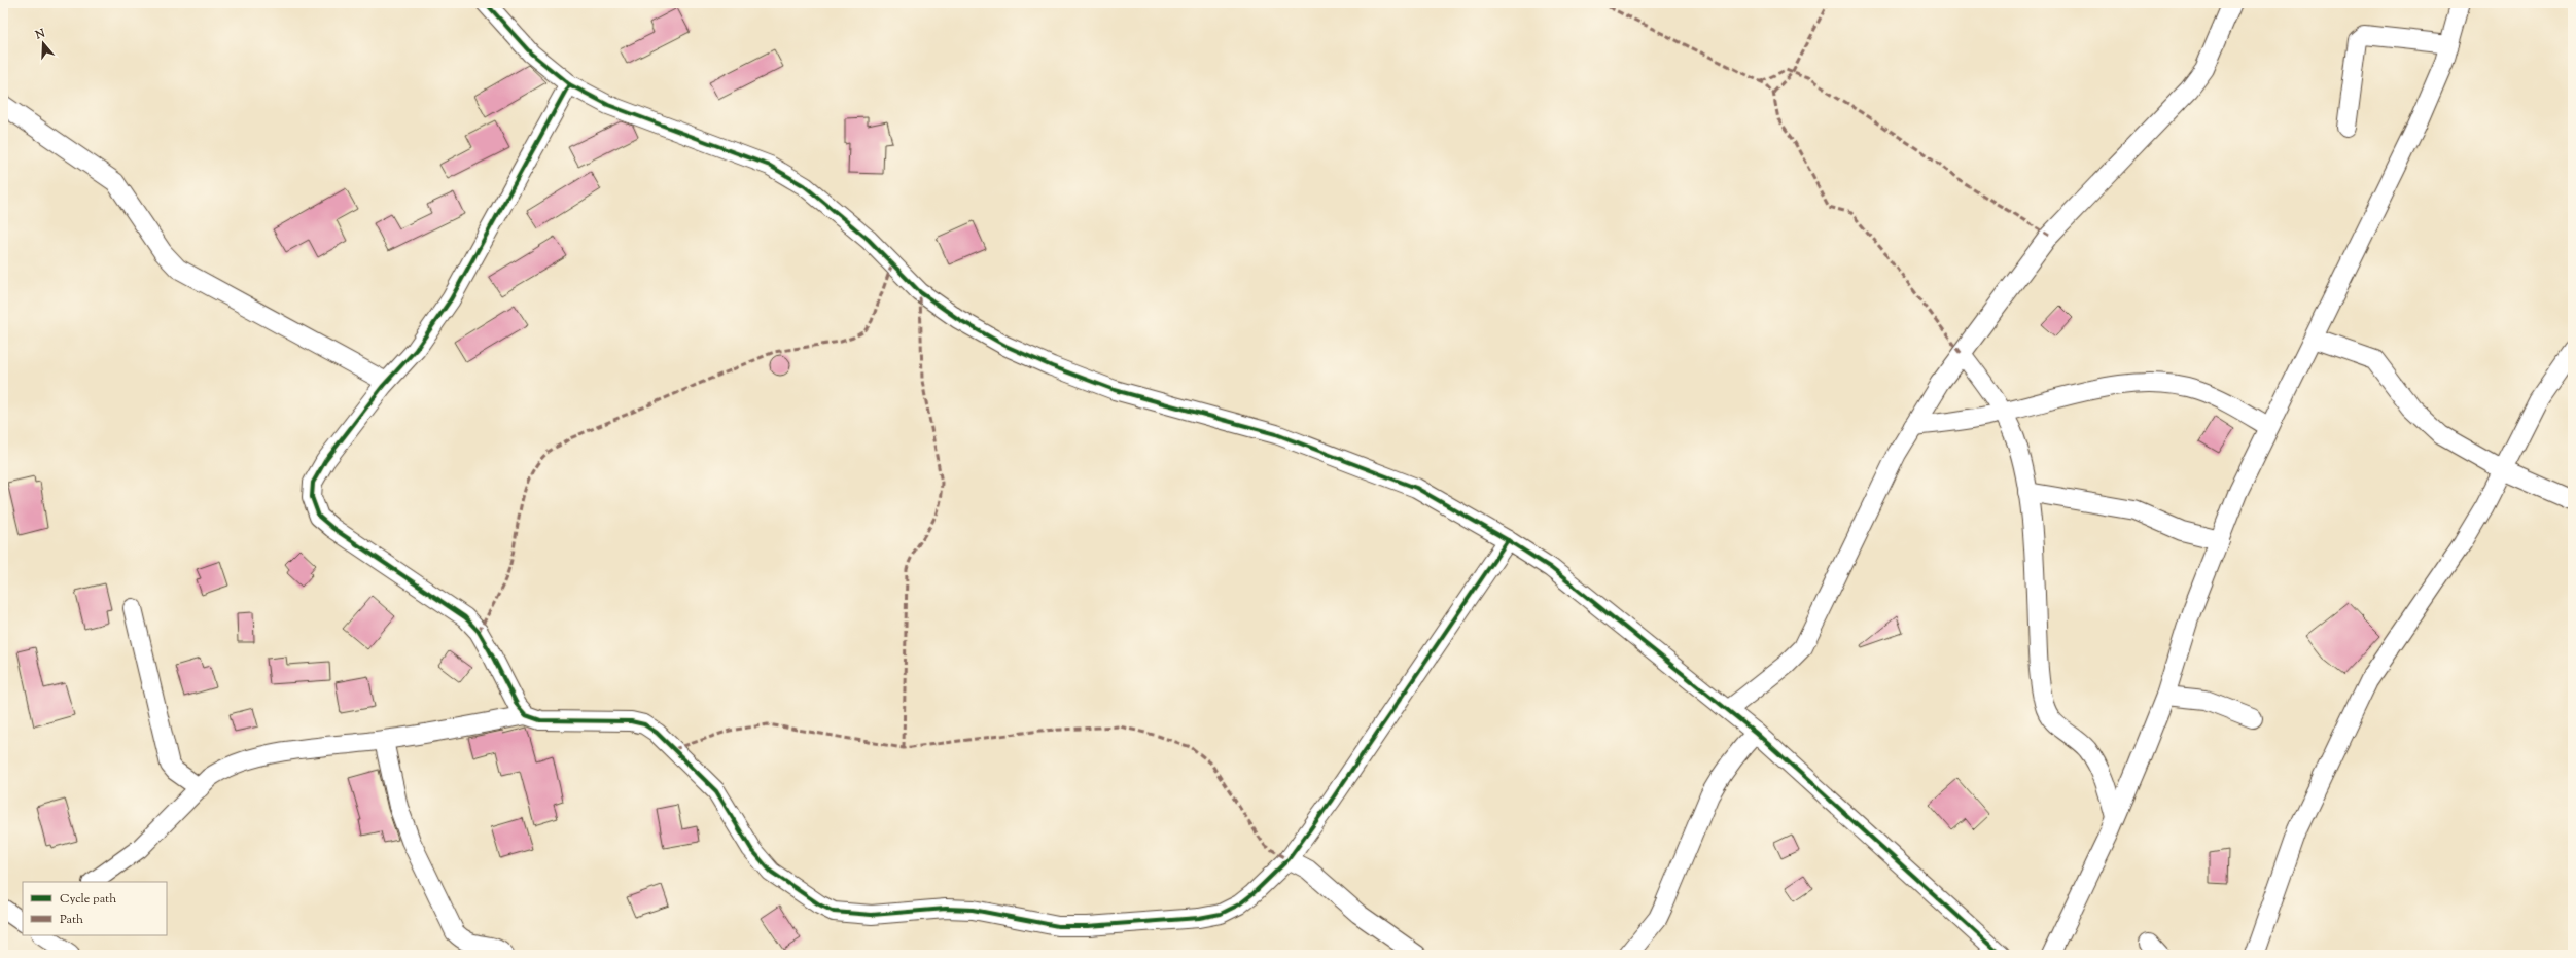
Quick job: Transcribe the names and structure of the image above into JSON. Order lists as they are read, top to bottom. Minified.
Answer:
{"legend":["Cycle path","Path"],"north":"top"}
